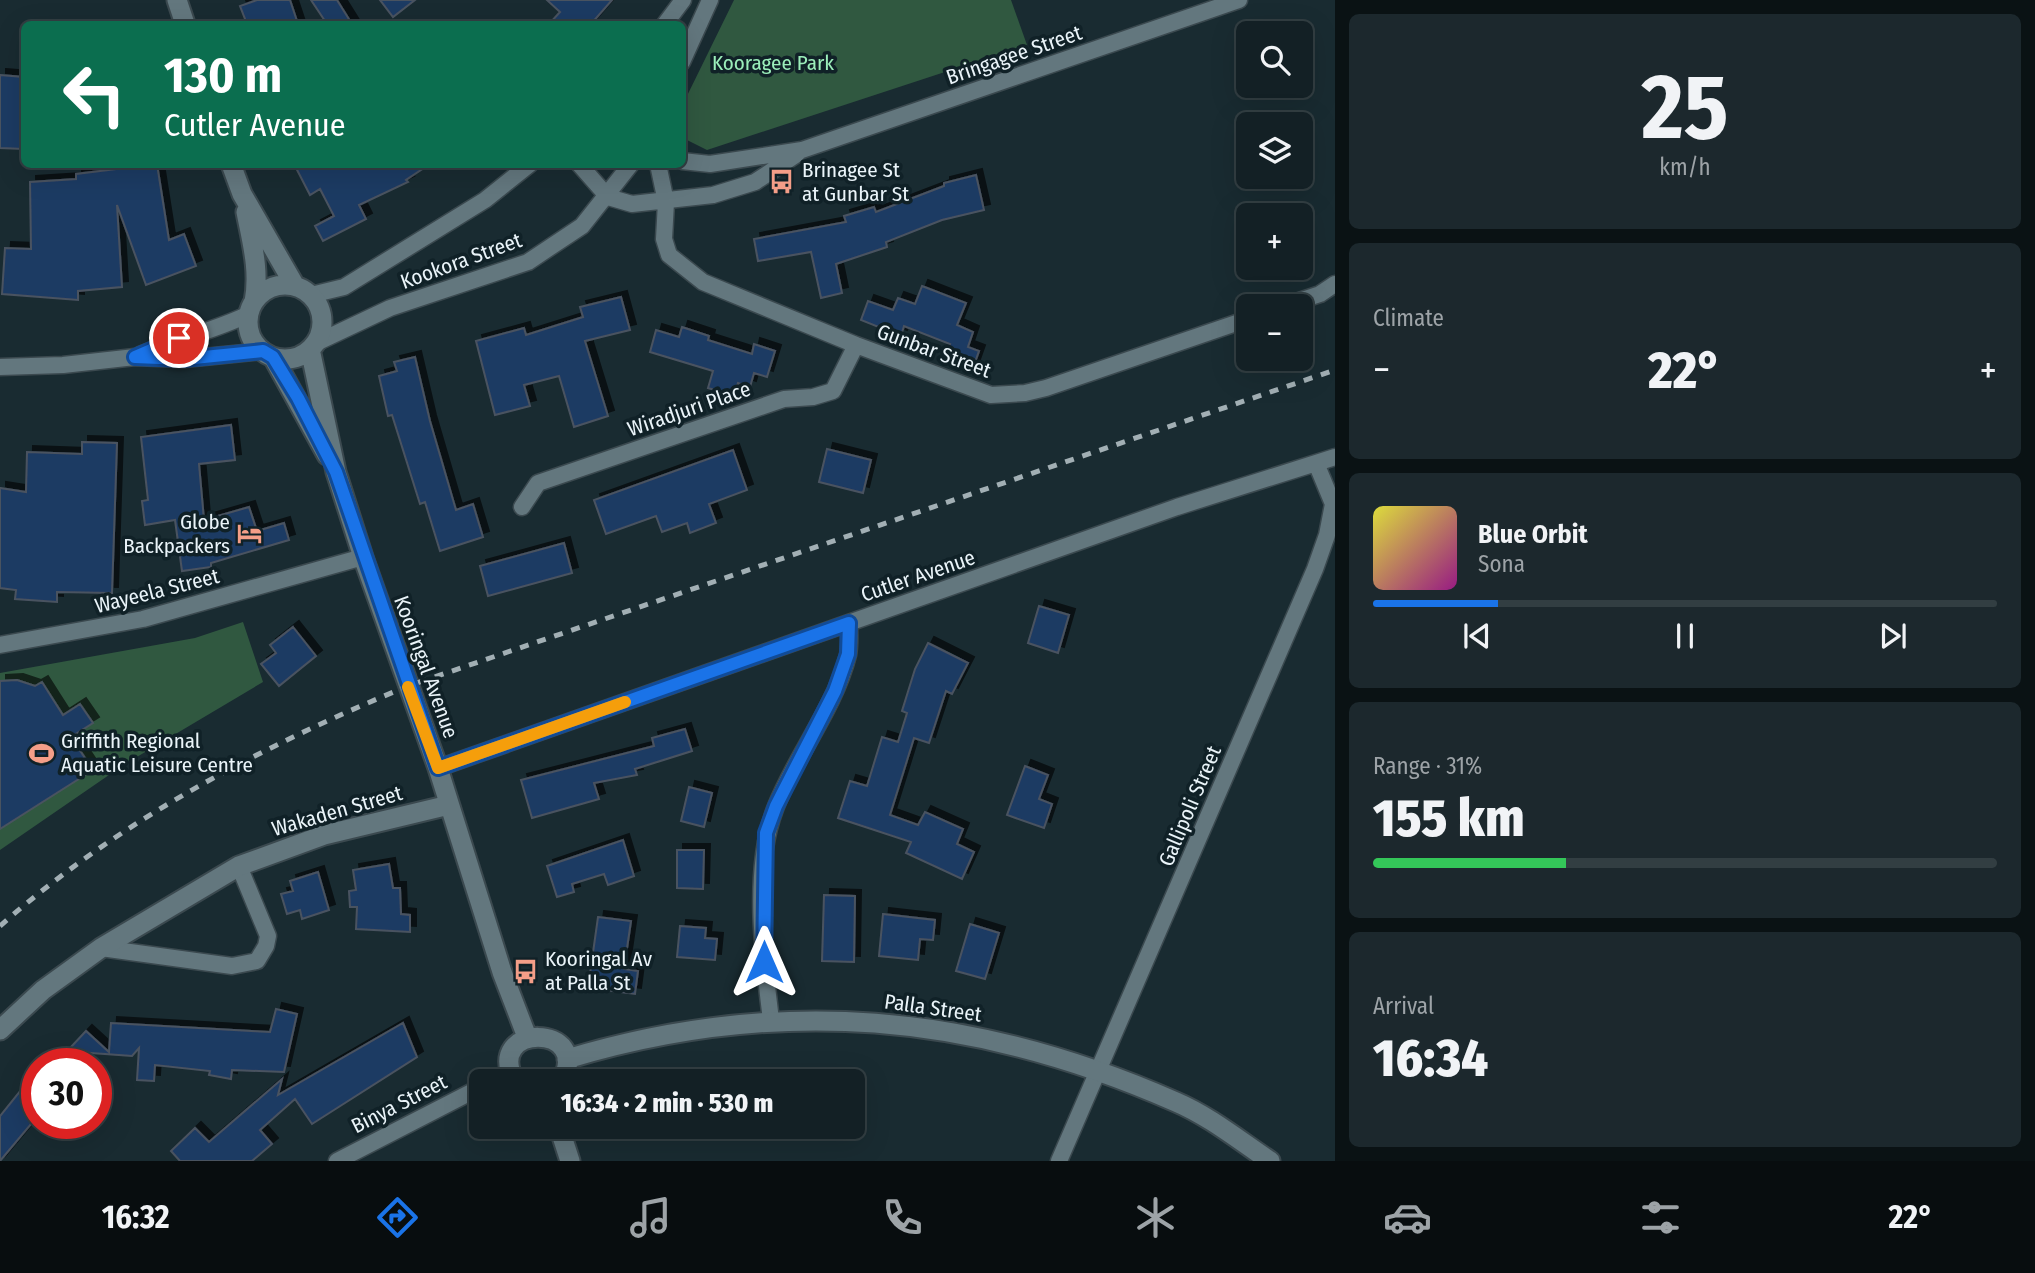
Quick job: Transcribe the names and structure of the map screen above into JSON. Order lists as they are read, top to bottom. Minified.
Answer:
{"streets":{"street":["Bringagee Street","Kookora Street","Gunbar Street","Wiradjuri Place","Cutler Avenue","Wayeela Street","Kooringal Avenue","Gallipoli Street","Wakaden Street","Palla Street","Binya Street"]},"crossings":[["Bringagee Street","Kookora Street"],["Bringagee Street","Gunbar Street"],["Kookora Street","Kooringal Avenue"],["Gunbar Street","Wiradjuri Place"],["Cutler Avenue","Kooringal Avenue"],["Cutler Avenue","Gallipoli Street"],["Wayeela Street","Kooringal Avenue"],["Kooringal Avenue","Wakaden Street"],["Gallipoli Street","Palla Street"]],"parks":["Kooragee Park"],"places":{"bus stop":["Brinagee St at Gunbar St","Kooringal Av at Palla St"],"hotel":["Globe Backpackers"],"sports":["Griffith Regional Aquatic Leisure Centre"]},"page":{"tile":[["25","km/h"],"Climate",["Range · 31%","155 km"],["Arrival","16:34"]],"map_buttons":["+","−"],"turn":["130 m","Cutler Avenue"],"heat":["−","22°","+"],"song":["Blue Orbit","Sona"],"limit":"30","trip":"16:34 · 2 min · 530 m","tabs":["16:32","22°"]}}
